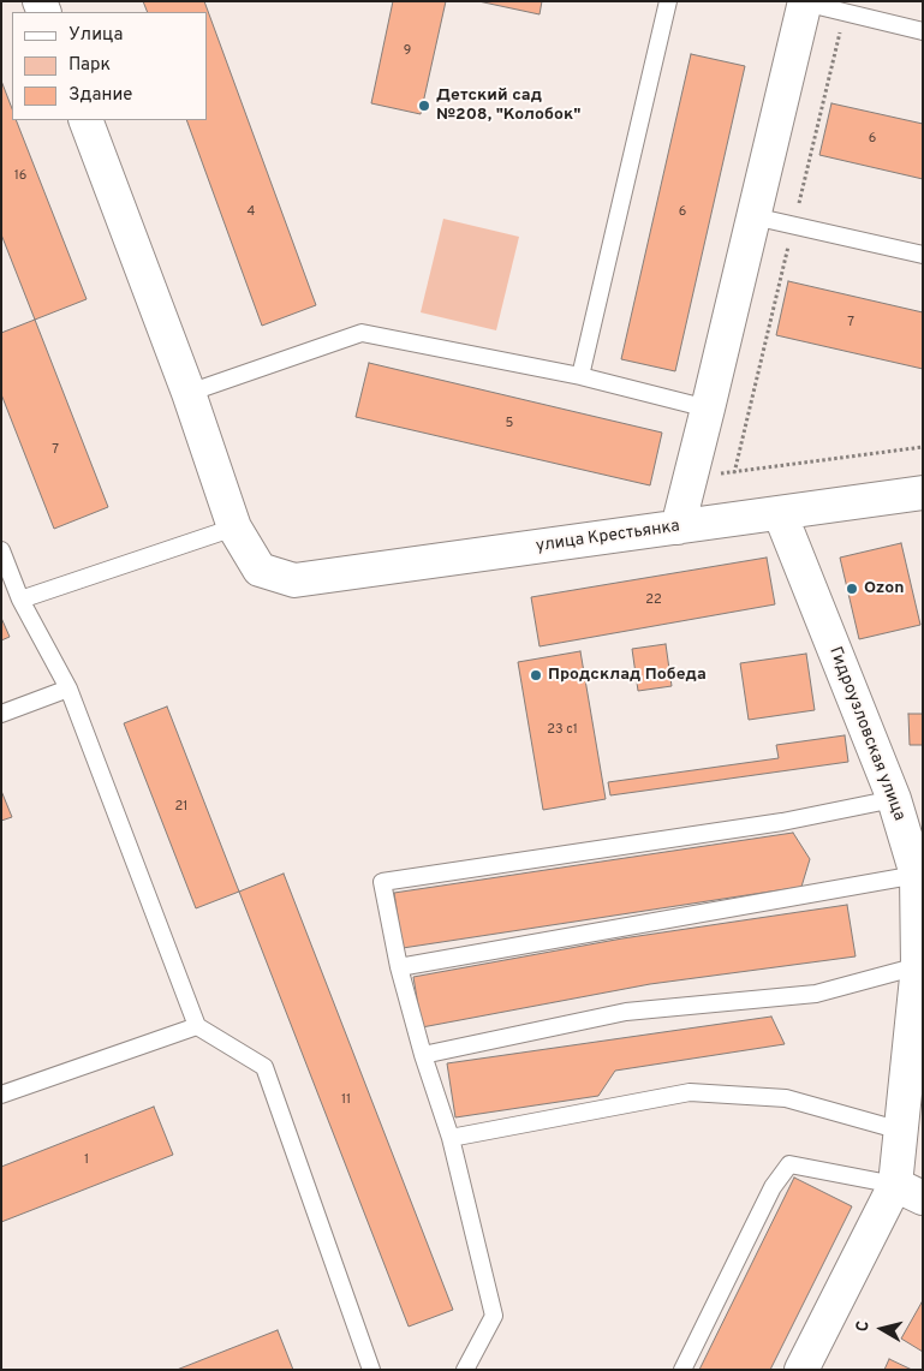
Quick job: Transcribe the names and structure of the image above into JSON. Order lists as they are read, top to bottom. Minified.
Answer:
{"streets":{"street":["улица Крестьянка","Гидроузловская улица"]},"crossings":[["улица Крестьянка","Гидроузловская улица"]],"places":["Детский сад №208, \"Колобок\"","Ozon","Продсклад Победа"],"house_numbers":["9","6","16","4","6","7","5","7","22","23 с1","21","11","1"],"legend":["Улица","Парк","Здание"],"north":"left"}
